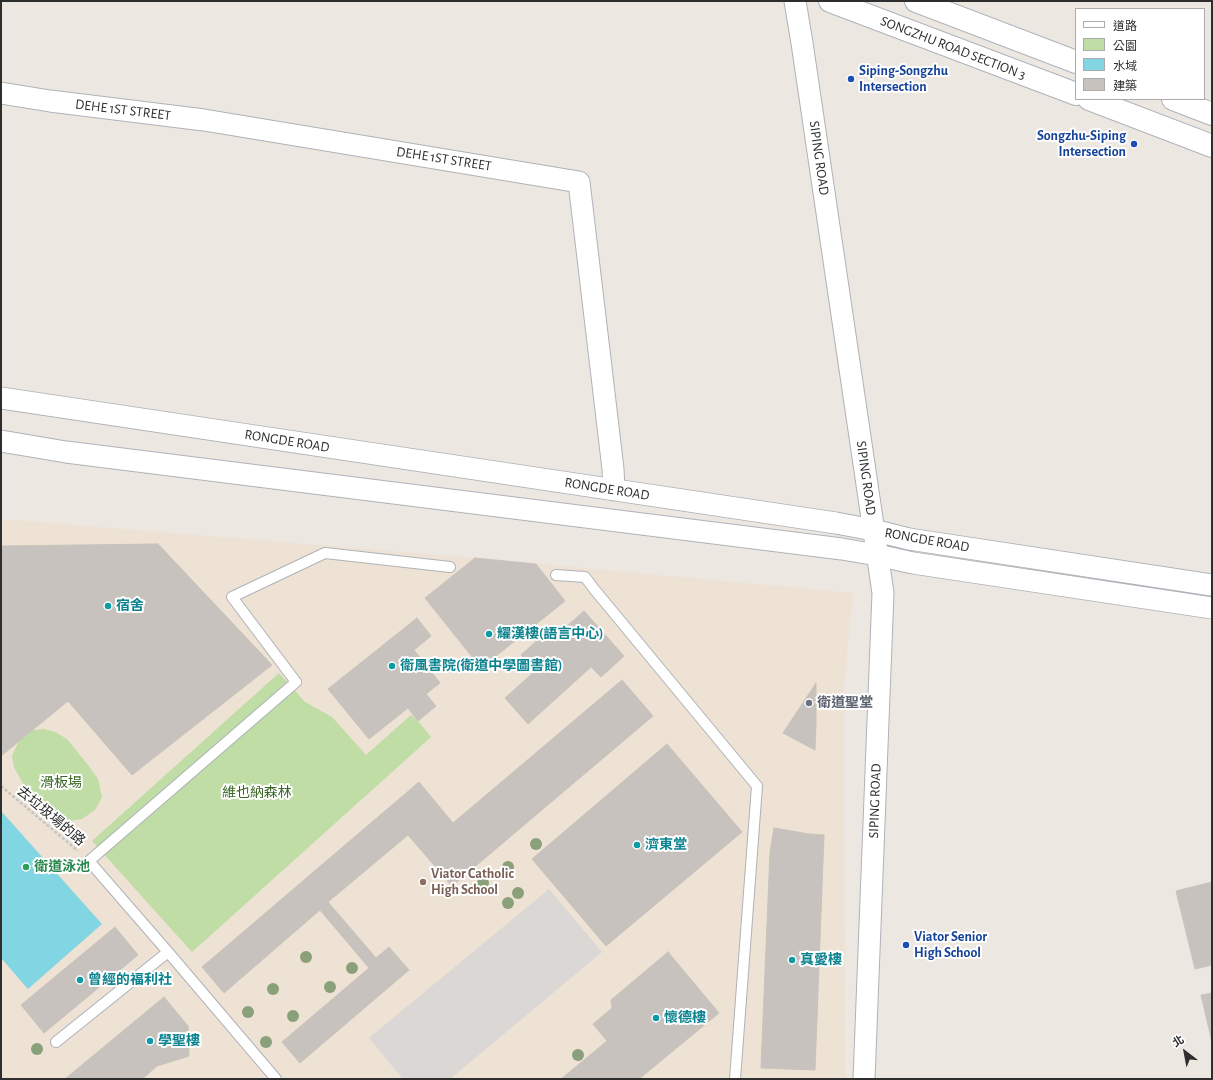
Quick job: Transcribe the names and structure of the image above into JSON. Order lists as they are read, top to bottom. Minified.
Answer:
{"streets":{"street":["SONGZHU ROAD SECTION 3","DEHE 1ST STREET","SIPING ROAD","RONGDE ROAD"],"path":["去垃圾場的路"]},"crossings":[["DEHE 1ST STREET","RONGDE ROAD"],["SIPING ROAD","RONGDE ROAD"]],"parks":["滑板場","維也納森林"],"places":["Siping-Songzhu Intersection","Songzhu-Siping Intersection","宿舍","耀漢樓(語言中心)","衛風書院(衛道中學圖書館)","衛道聖堂","濟東堂","衛道泳池","Viator Catholic High School","Viator Senior High School","真愛樓","曾經的福利社","懷德樓","學聖樓"],"legend":["道路","公園","水域","建築"],"north":"top left"}
